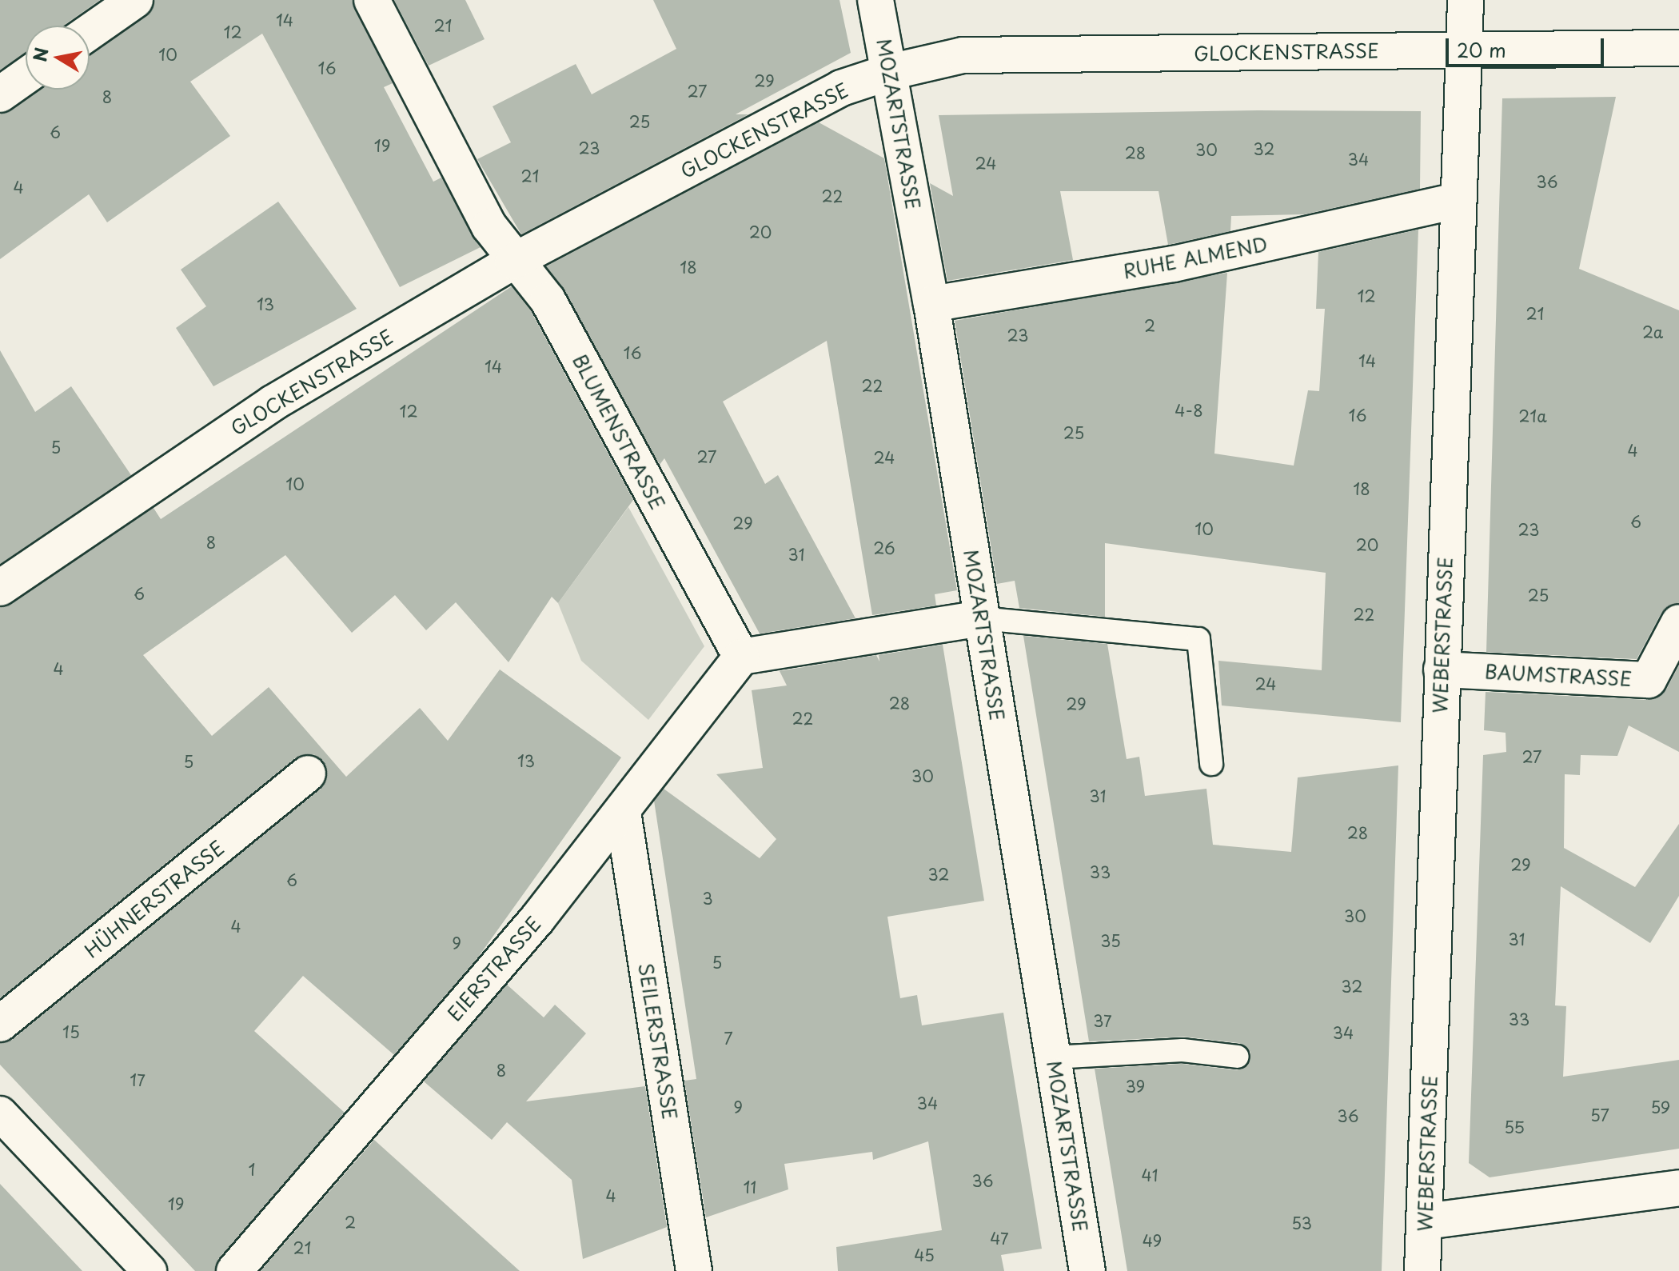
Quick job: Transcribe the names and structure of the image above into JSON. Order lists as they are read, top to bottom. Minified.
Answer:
{"streets":{"street":["GLOCKENSTRASSE","MOZARTSTRASSE","RUHE ALMEND","BLUMENSTRASSE","WEBERSTRASSE","BAUMSTRASSE","HÜHNERSTRASSE","EIERSTRASSE","SEILERSTRASSE"]},"crossings":[["GLOCKENSTRASSE","MOZARTSTRASSE"],["GLOCKENSTRASSE","BLUMENSTRASSE"],["GLOCKENSTRASSE","WEBERSTRASSE"],["MOZARTSTRASSE","RUHE ALMEND"],["RUHE ALMEND","WEBERSTRASSE"],["BLUMENSTRASSE","EIERSTRASSE"],["WEBERSTRASSE","BAUMSTRASSE"],["EIERSTRASSE","SEILERSTRASSE"]],"house_numbers":["14","21","12","10","16","29","27","8","25","6","19","23","32","30","28","34","24","21","36","4","22","20","18","12","13","21","2","2a","23","16","14","14","22","4-8","12","16","21a","25","5","4","27","24","10","18","6","29","10","23","8","20","26","31","6","25","22","4","24","28","29","22","27","13","5","30","31","28","29","33","32","6","3","30","4","31","35","9","5","32","33","37","15","34","7","8","17","39","34","9","59","57","36","55","1","41","36","11","4","19","2","53","47","49","21","45"],"scale_bar":"20 m","north":"left"}
